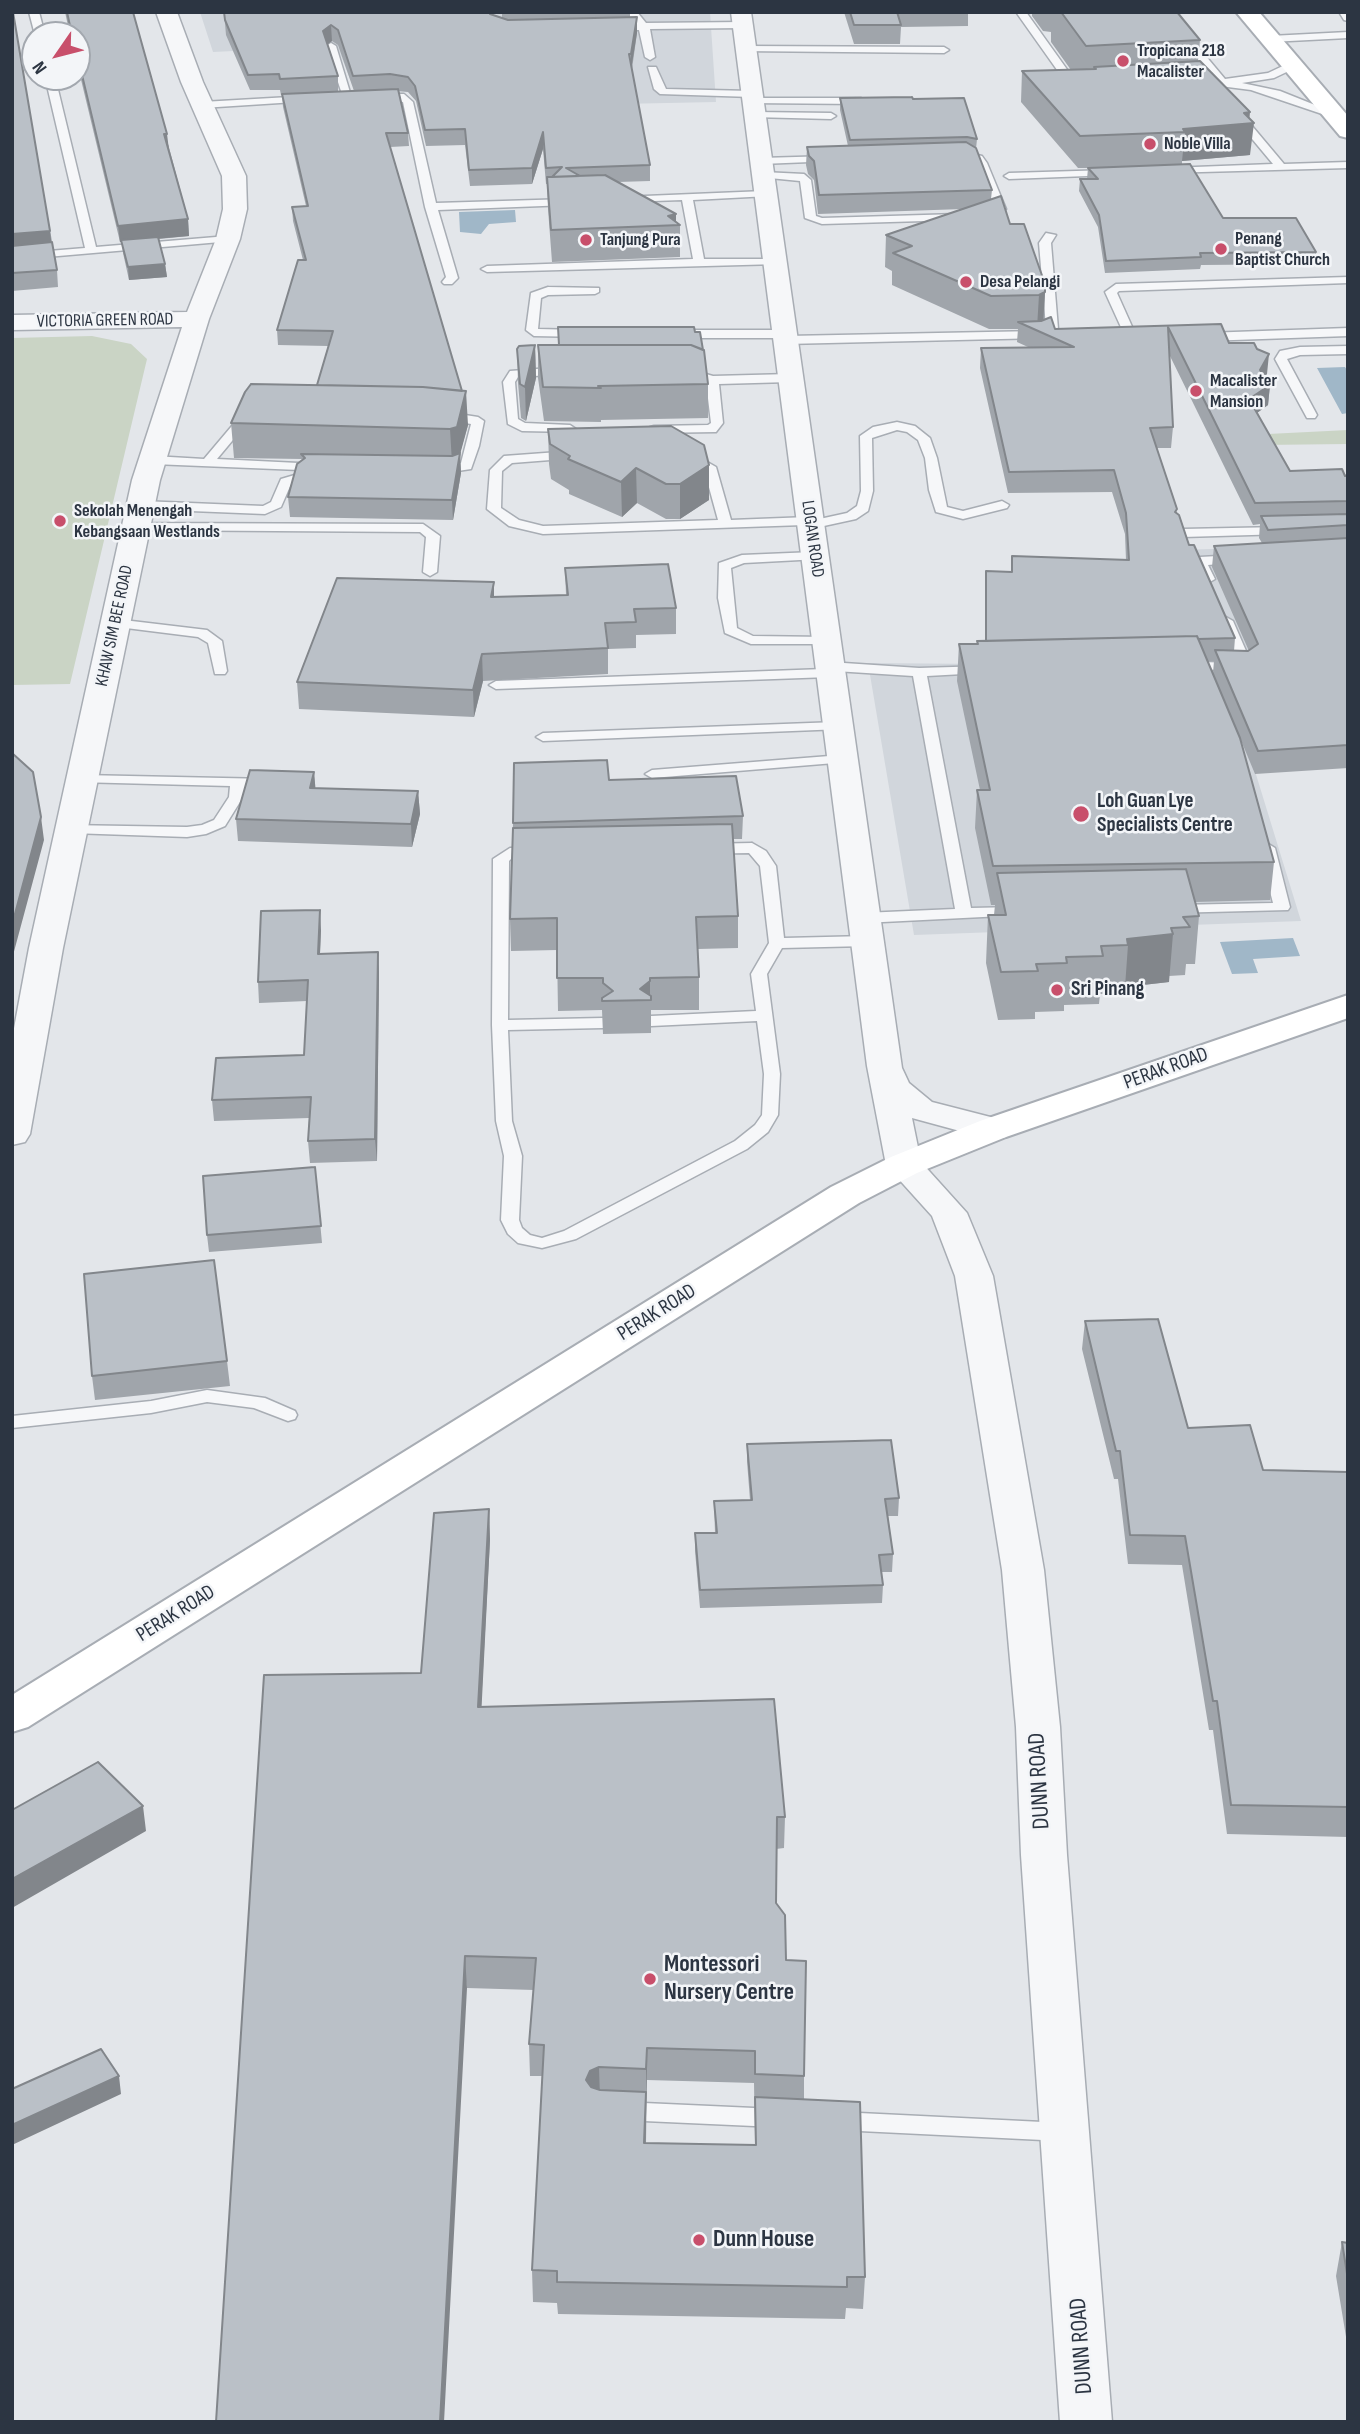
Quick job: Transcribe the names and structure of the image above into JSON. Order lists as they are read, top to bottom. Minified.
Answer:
{"streets":{"main road":["PERAK ROAD"],"street":["VICTORIA GREEN ROAD","LOGAN ROAD","KHAW SIM BEE ROAD","DUNN ROAD"]},"crossings":[["VICTORIA GREEN ROAD","KHAW SIM BEE ROAD"],["LOGAN ROAD","PERAK ROAD"],["LOGAN ROAD","DUNN ROAD"],["PERAK ROAD","DUNN ROAD"]],"places":["Tropicana 218 Macalister","Noble Villa","Tanjung Pura","Penang Baptist Church","Desa Pelangi","Macalister Mansion","Sekolah Menengah Kebangsaan Westlands","Loh Guan Lye Specialists Centre","Sri Pinang","Montessori Nursery Centre","Dunn House"],"north":"bottom left"}
